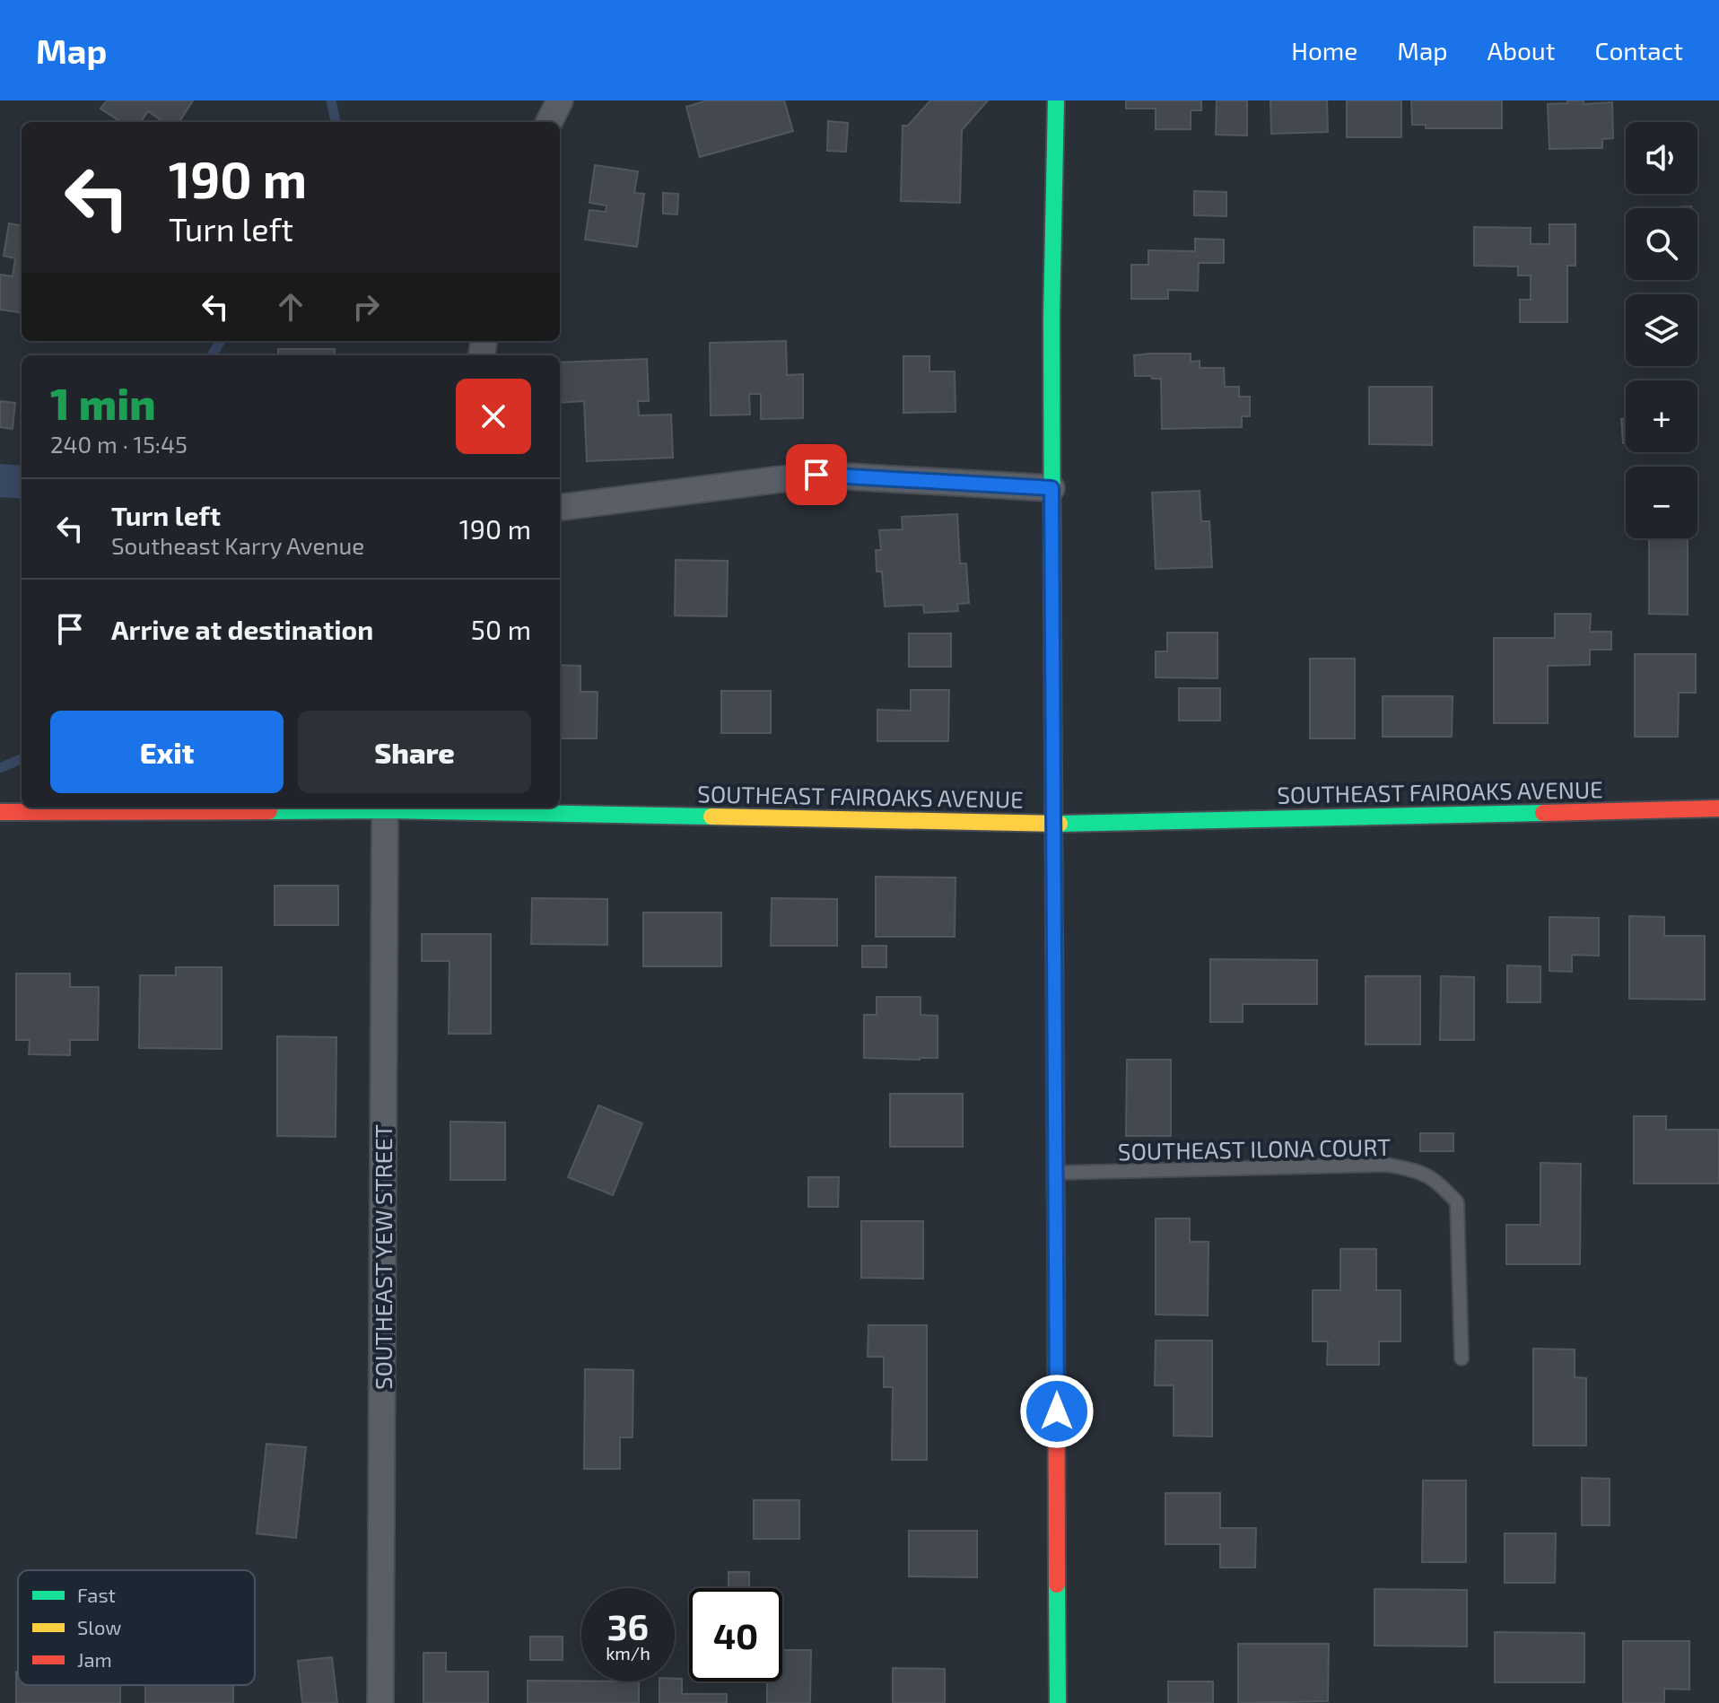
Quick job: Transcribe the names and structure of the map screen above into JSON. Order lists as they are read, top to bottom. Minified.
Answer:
{"streets":{"street":["SOUTHEAST FAIROAKS AVENUE","SOUTHEAST YEW STREET"],"lane":["SOUTHEAST ILONA COURT"]},"crossings":[["SOUTHEAST FAIROAKS AVENUE","SOUTHEAST YEW STREET"]],"legend":["Fast","Slow","Jam"],"page":{"header":"Map","nav":["Home","Map","About","Contact"],"map_buttons":["+","−"],"turn":["190 m","Turn left"],"heading":["1 min","240 m · 15:45"],"list":[{"name":"Turn left","note":"Southeast Karry Avenue","value":"190 m"},{"name":"Arrive at destination","value":"50 m"}],"buttons":["Exit","Share"],"speed":"36 km/h","limit":"40"}}
